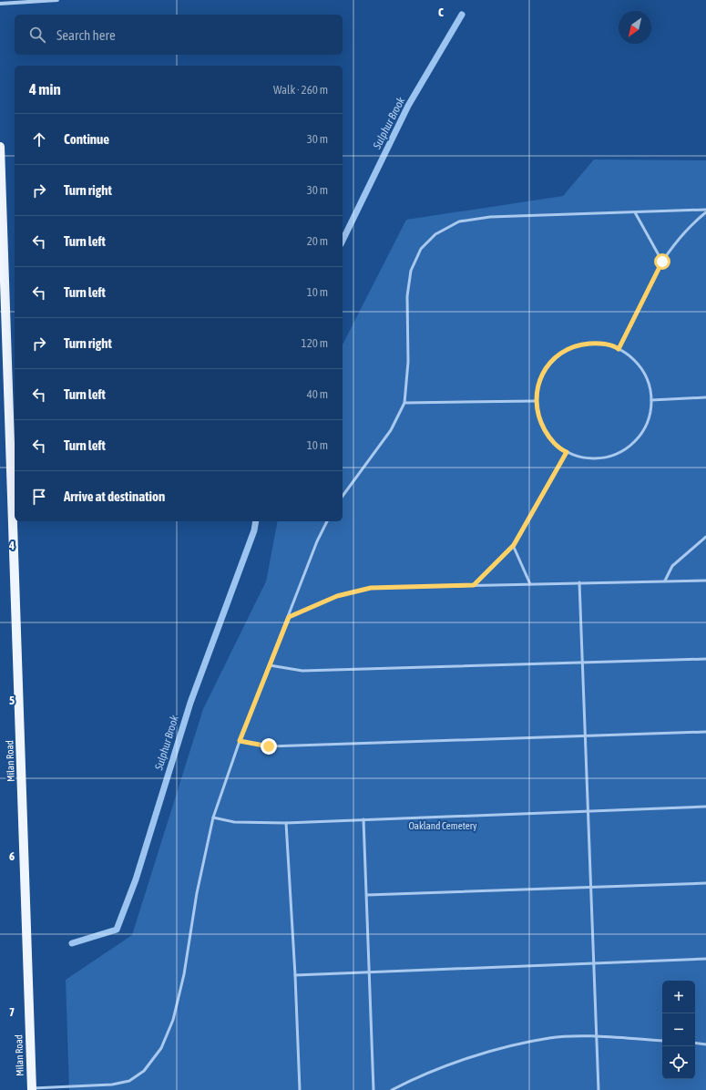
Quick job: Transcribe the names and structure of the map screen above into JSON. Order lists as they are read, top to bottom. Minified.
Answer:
{"streets":{"main road":["Milan Road"]},"water":["Sulphur Brook"],"parks":["Oakland Cemetery"],"north":"bottom left","page":{"search":"Search here","heading":["4 min","Walk · 260 m"],"list":[["Continue","30 m"],["Turn right","30 m"],["Turn left","20 m"],["Turn left","10 m"],["Turn right","120 m"],["Turn left","40 m"],["Turn left","10 m"],"Arrive at destination"],"map_buttons":["+","−"]},"grid":{"columns":["C"],"rows":["4","5","6","7"]}}
